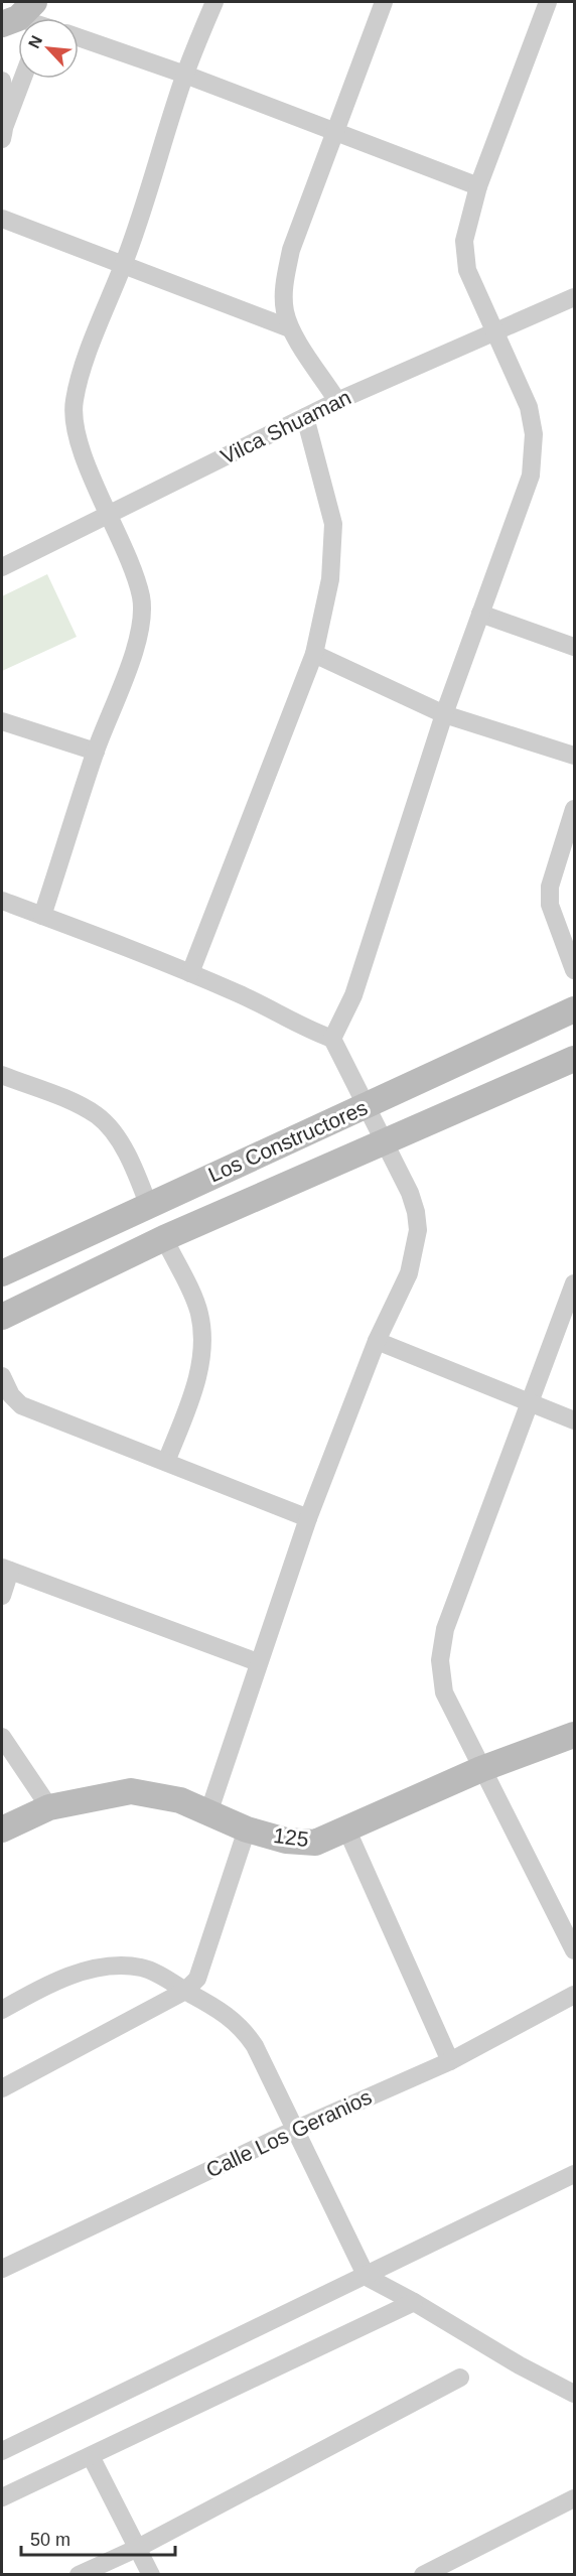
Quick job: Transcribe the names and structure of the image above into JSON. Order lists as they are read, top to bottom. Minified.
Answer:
{"streets":{"main road":["Los Constructores","125"],"street":["Vilca Shuaman","Calle Los Geranios"]},"scale_bar":"50 m","north":"top left"}
